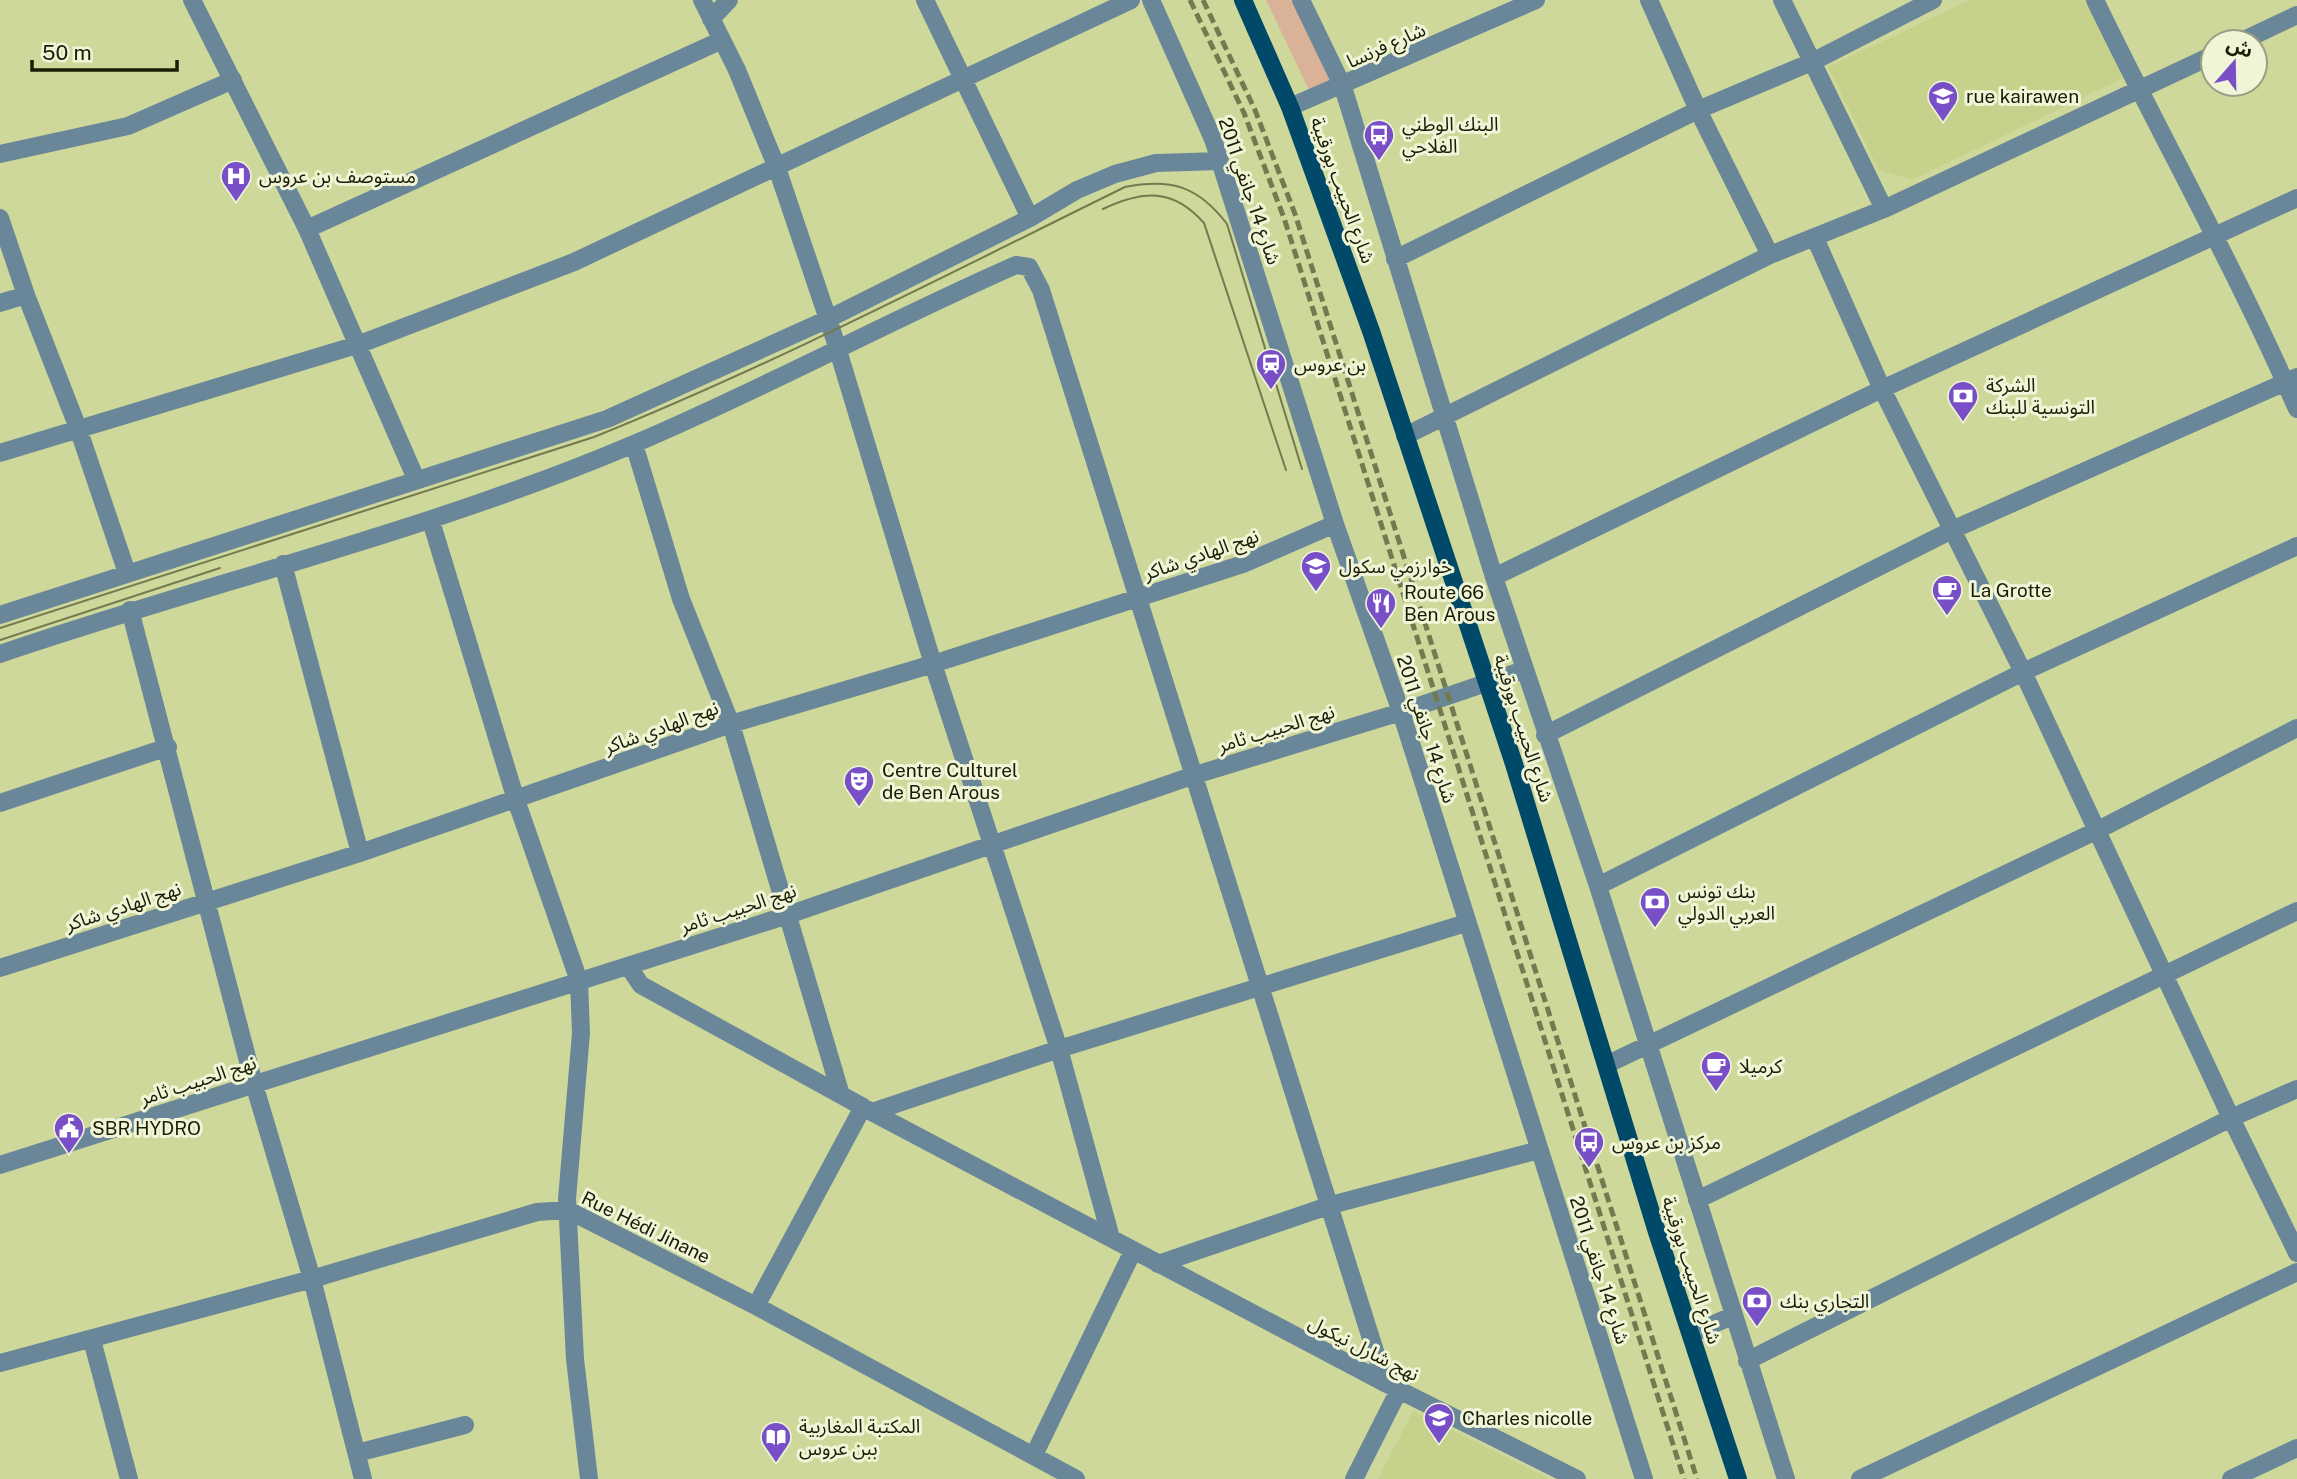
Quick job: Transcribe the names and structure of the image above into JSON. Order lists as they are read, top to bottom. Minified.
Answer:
{"streets":{"main road":["شارع الحبيب بورقيبة"],"street":["شارع فرنسا","شارع 14 جانفي 2011","نهج الهادي شاكر","نهج الحبيب ثامر","Rue Hédi Jinane","نهج شارل نيكول"]},"crossings":[["شارع فرنسا","شارع الحبيب بورقيبة"],["شارع الحبيب بورقيبة","نهج الحبيب ثامر"],["شارع 14 جانفي 2011","نهج الهادي شاكر"],["شارع 14 جانفي 2011","نهج الحبيب ثامر"],["نهج الحبيب ثامر","نهج شارل نيكول"]],"places":{"school or university":["rue kairawen","خوارزمي سكول","Charles nicolle"],"bus stop":["البنك الوطني الفلاحي","مركز بن عروس"],"hospital":["مستوصف بن عروس"],"station":["بن عروس"],"bank":["الشركة التونسية للبنك","بنك تونس العربي الدولي","التجاري بنك"],"cafe":["La Grotte","كرميلا"],"restaurant":["Route 66 Ben Arous"],"theatre":["Centre Culturel de Ben Arous"],"public building":["SBR HYDRO"],"library":["المكتبة المغاربية ببن عروس"]},"scale_bar":"50 m","north":"top"}
